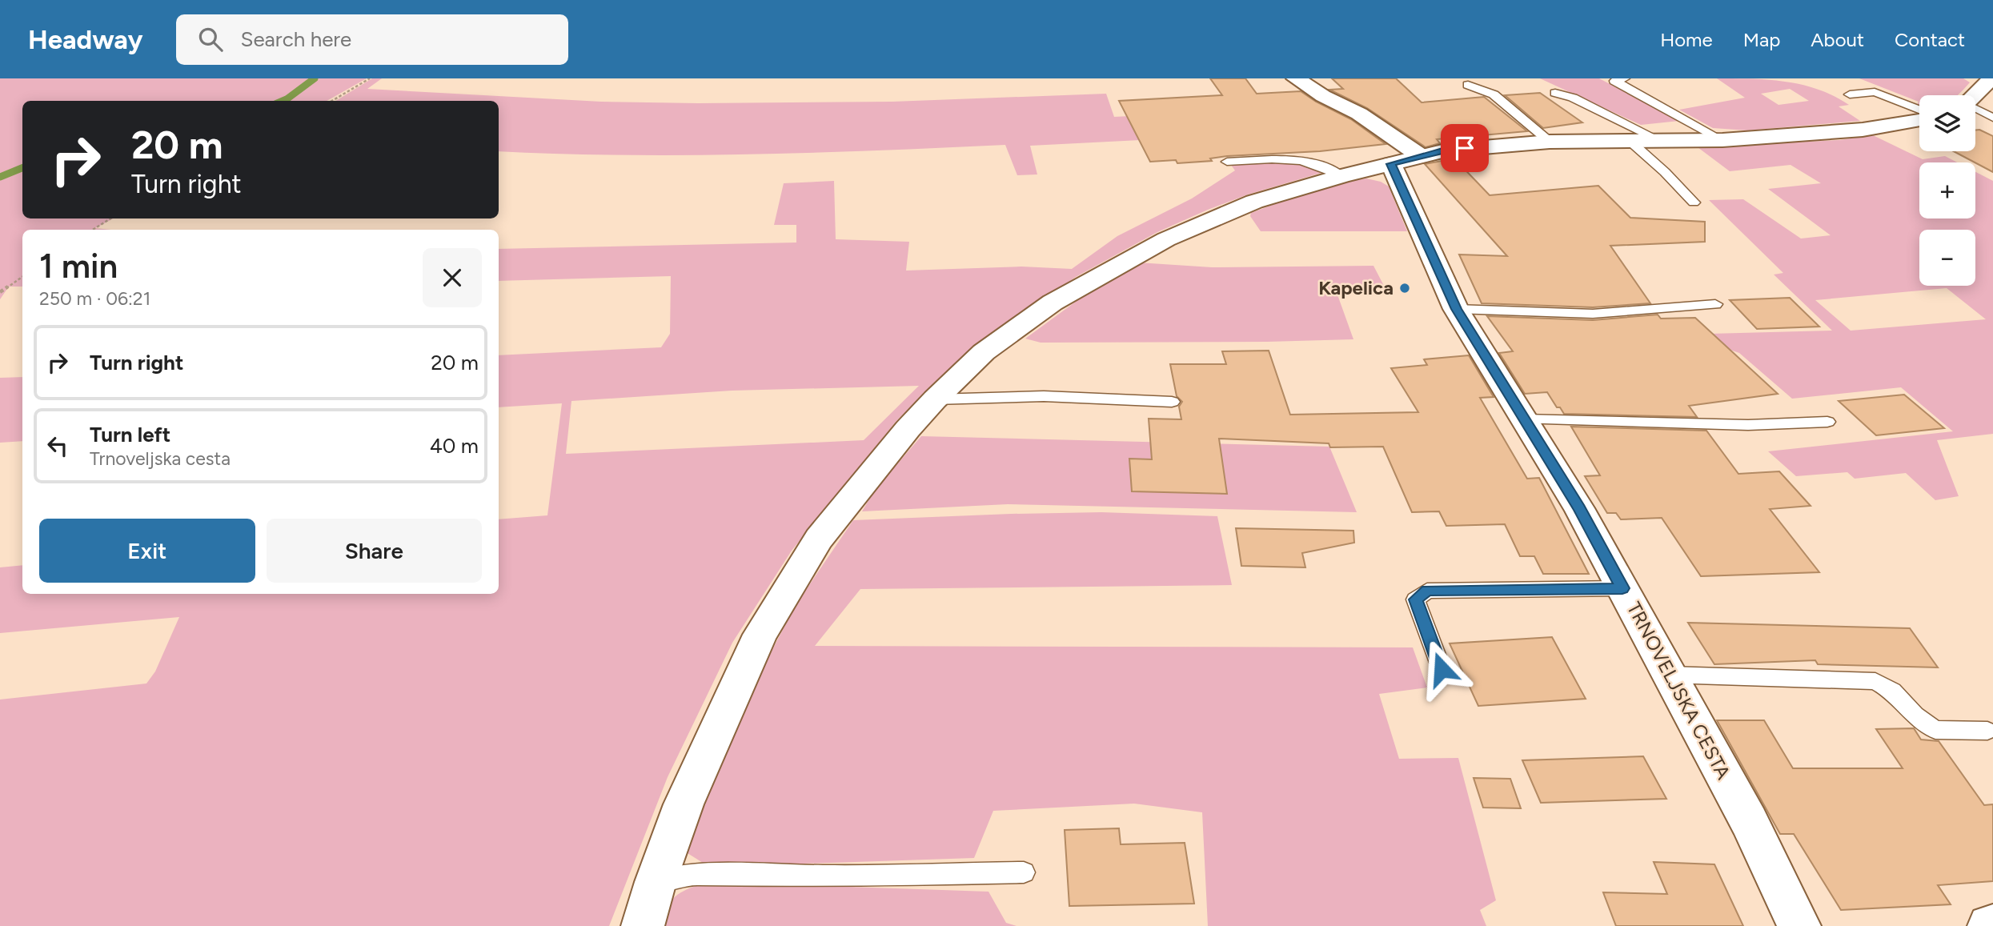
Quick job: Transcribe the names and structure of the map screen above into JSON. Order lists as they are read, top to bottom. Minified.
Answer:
{"streets":{"street":["TRNOVELJSKA CESTA"]},"places":["Kapelica"],"page":{"header":"Headway","search":"Search here","nav":["Home","Map","About","Contact"],"map_buttons":["+","−"],"turn":["20 m","Turn right"],"heading":["1 min","250 m · 06:21"],"list":[{"name":"Turn right","value":"20 m"},{"name":"Turn left","note":"Trnoveljska cesta","value":"40 m"}],"buttons":["Exit","Share"]}}
